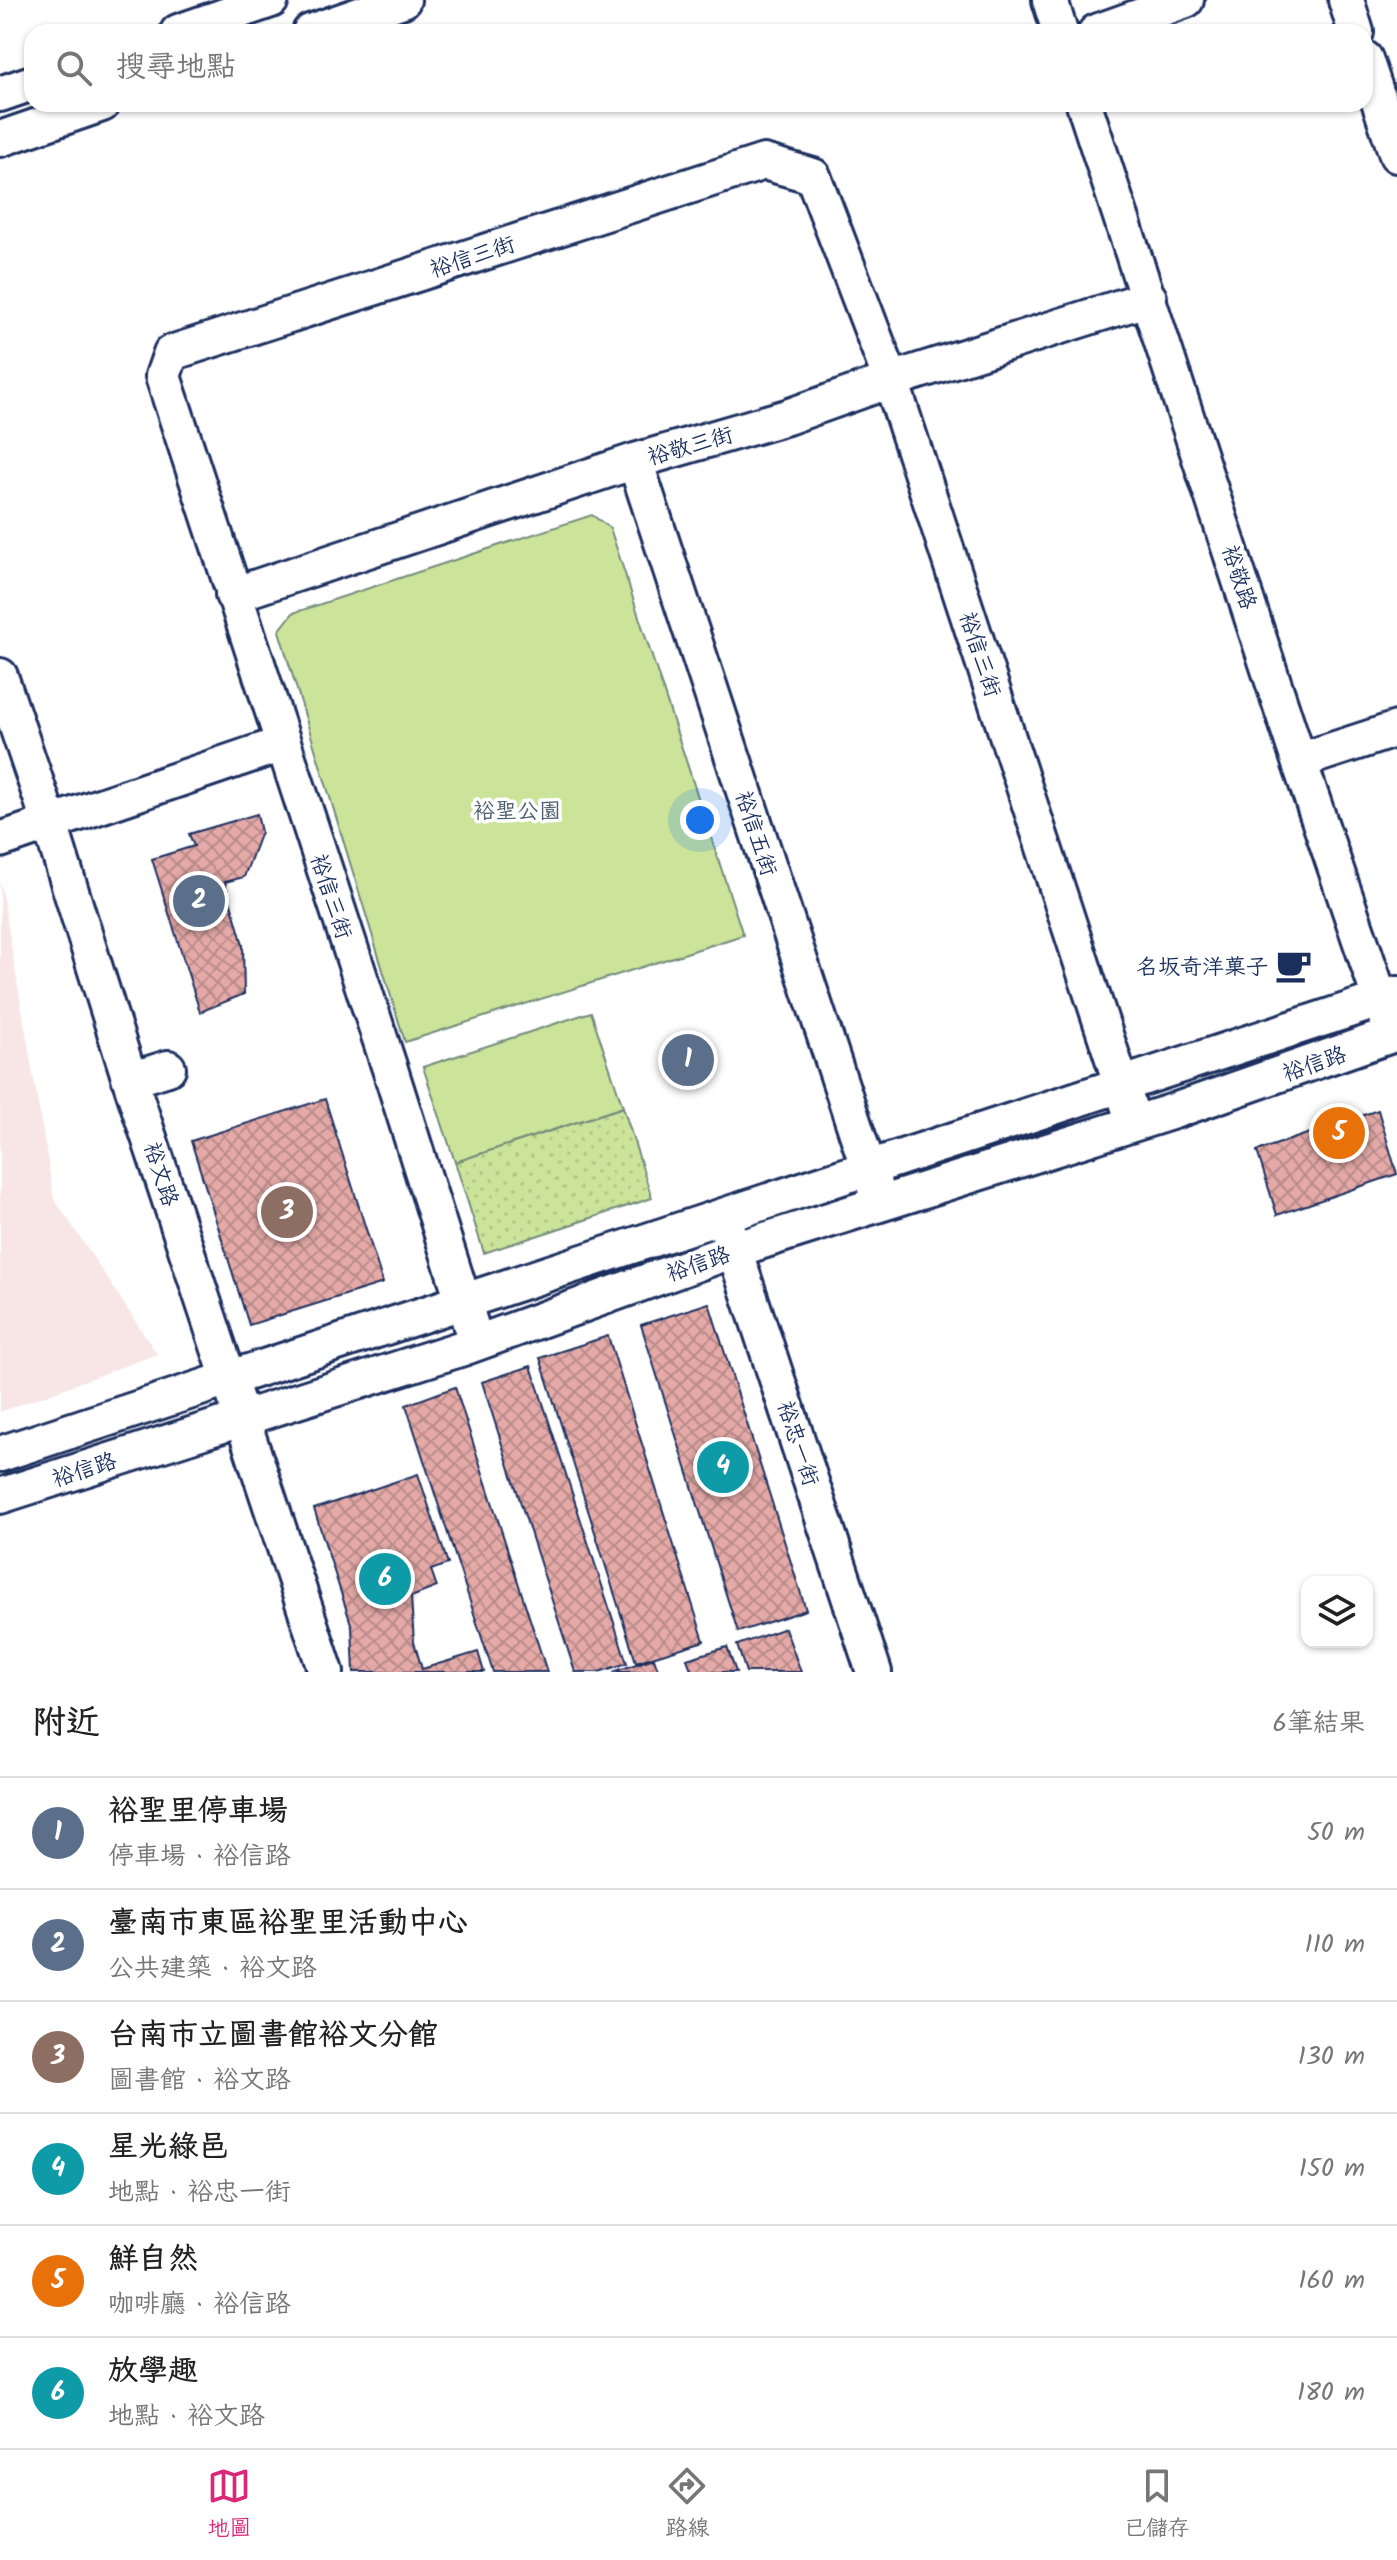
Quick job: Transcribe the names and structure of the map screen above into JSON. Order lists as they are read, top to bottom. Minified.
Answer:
{"streets":{"street":["裕信三街","裕敬三街","裕敬路","裕信五街","裕信路","裕文路","裕忠一街"]},"crossings":[["裕信三街","裕敬三街"],["裕信三街","裕信路"],["裕敬三街","裕敬路"],["裕敬三街","裕信五街"],["裕敬路","裕信路"],["裕信五街","裕信路"],["裕信路","裕文路"],["裕信路","裕忠一街"]],"parks":["裕聖公園"],"places":{"cafe":["名坂奇洋菓子"]},"page":{"search":"搜尋地點","pins":["2","1","5","3","4","6"],"heading":["附近","6筆結果"],"list":[{"mark":"1","name":"裕聖里停車場","note":"停車場 · 裕信路","value":"50 m"},{"mark":"2","name":"臺南市東區裕聖里活動中心","note":"公共建築 · 裕文路","value":"110 m"},{"mark":"3","name":"台南市立圖書館裕文分館","note":"圖書館 · 裕文路","value":"130 m"},{"mark":"4","name":"星光綠邑","note":"地點 · 裕忠一街","value":"150 m"},{"mark":"5","name":"鮮自然","note":"咖啡廳 · 裕信路","value":"160 m"},{"mark":"6","name":"放學趣","note":"地點 · 裕文路","value":"180 m"}],"nav":["地圖","路線","已儲存"]}}
